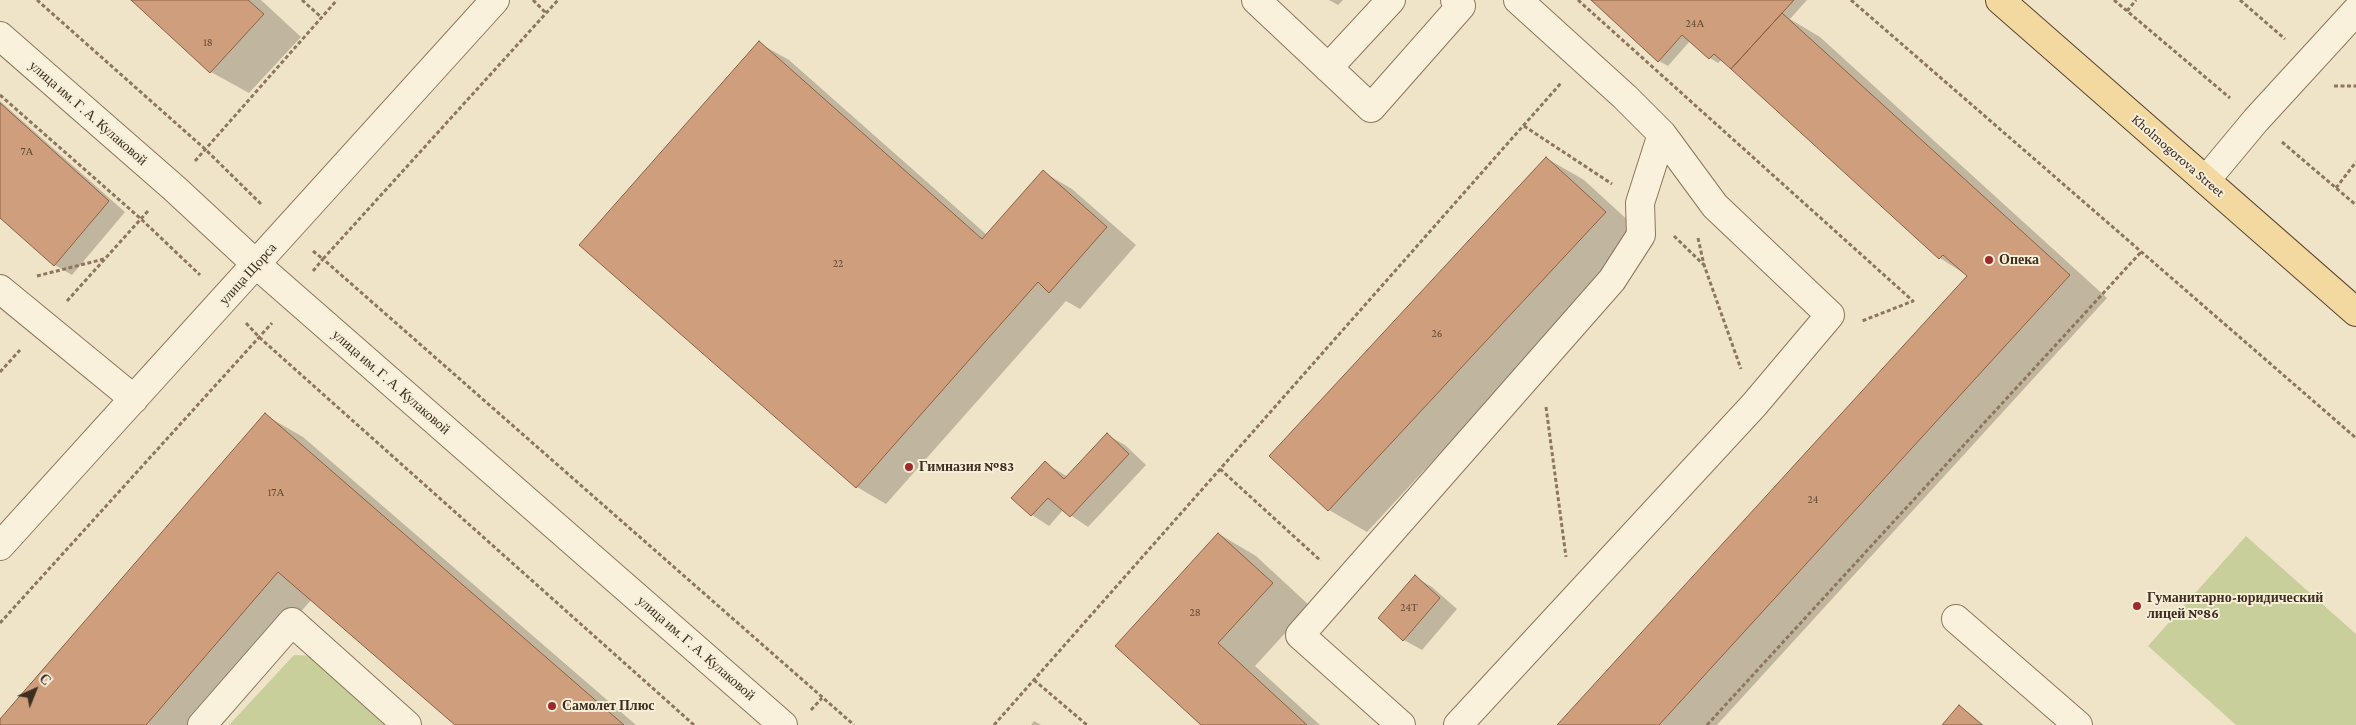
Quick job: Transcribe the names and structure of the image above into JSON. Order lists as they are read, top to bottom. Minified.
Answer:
{"streets":{"main road":["Kholmogorova Street"],"street":["улица им. Г. А. Кулаковой","улица Щорса"]},"crossings":[["улица им. Г. А. Кулаковой","улица Щорса"]],"places":["Опека","Гимназия №83","Гуманитарно-юридический лицей №86","Самолет Плюс"],"house_numbers":["24А","18","7А","22","26","17А","24","24Т","28"],"north":"top right"}
